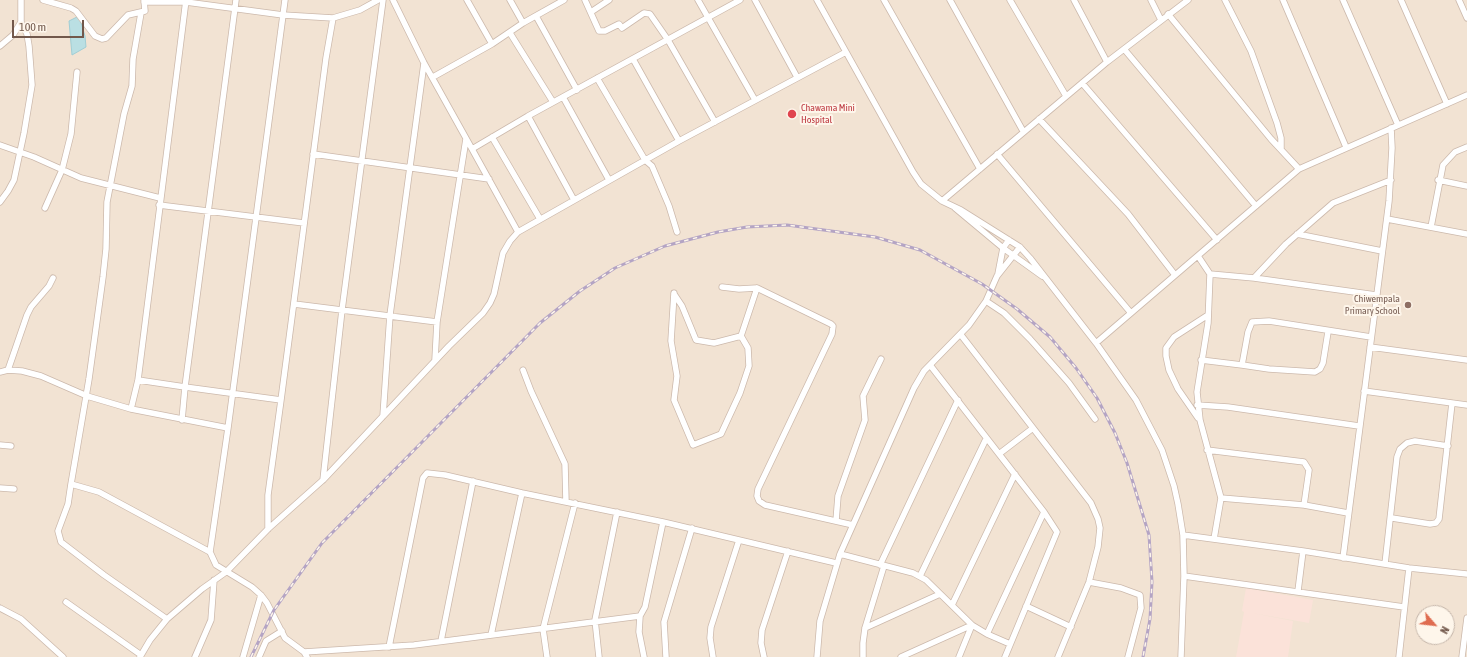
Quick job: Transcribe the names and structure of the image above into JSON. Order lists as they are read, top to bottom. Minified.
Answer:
{"places":["Chawama Mini Hospital","Chiwempala Primary School"],"scale_bar":"100 m","north":"bottom right"}
